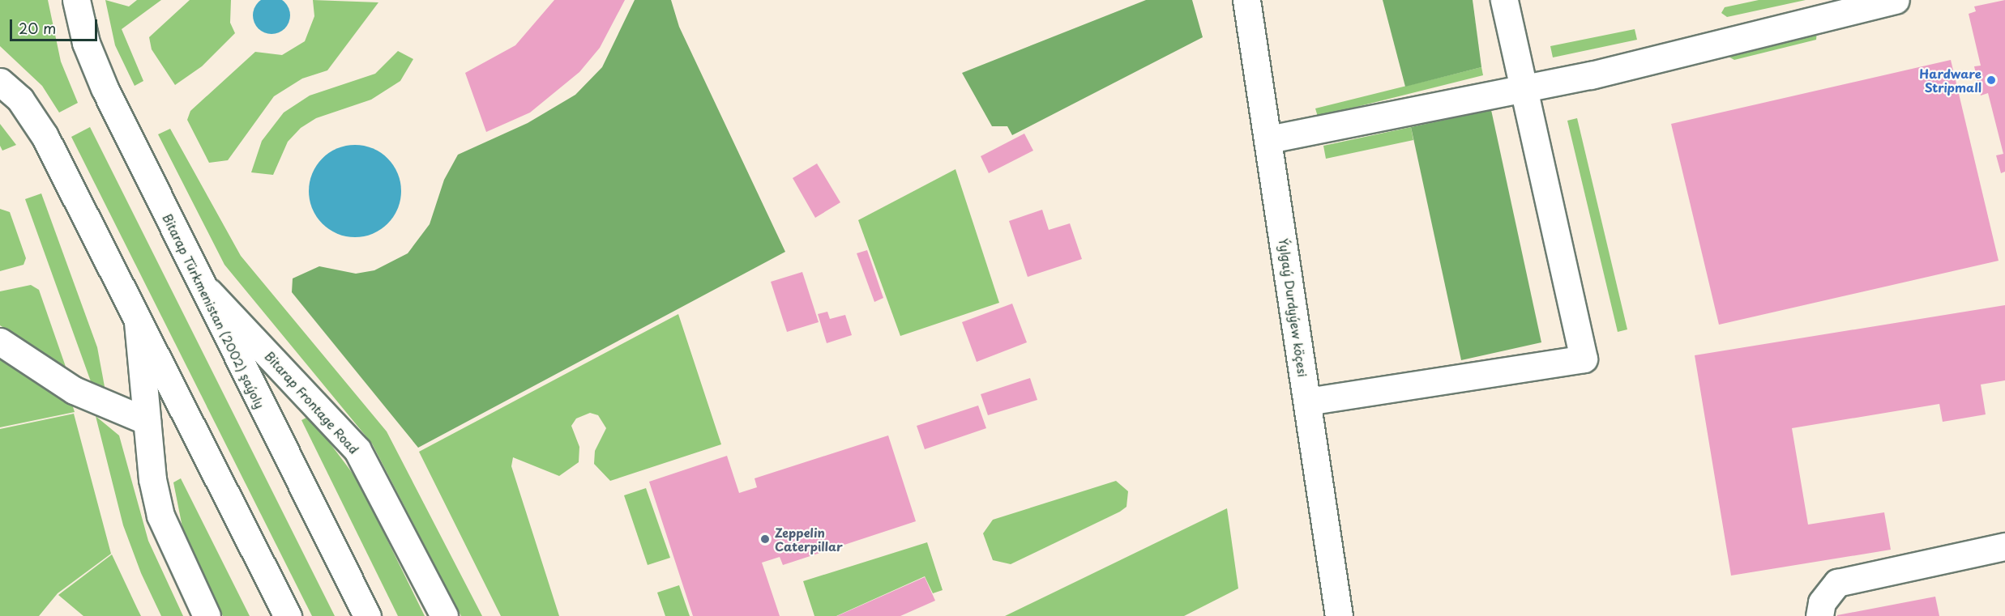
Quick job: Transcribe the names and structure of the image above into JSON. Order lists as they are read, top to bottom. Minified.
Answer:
{"streets":{"street":["Ýylgaý Durdyýew köçesi","Bitarap Türkmenistan (2002) şaýoly","Bitarap Frontage Road"]},"crossings":[["Bitarap Türkmenistan (2002) şaýoly","Bitarap Frontage Road"]],"places":["Hardware Stripmall","Zeppelin Caterpillar"],"scale_bar":"20 m"}
